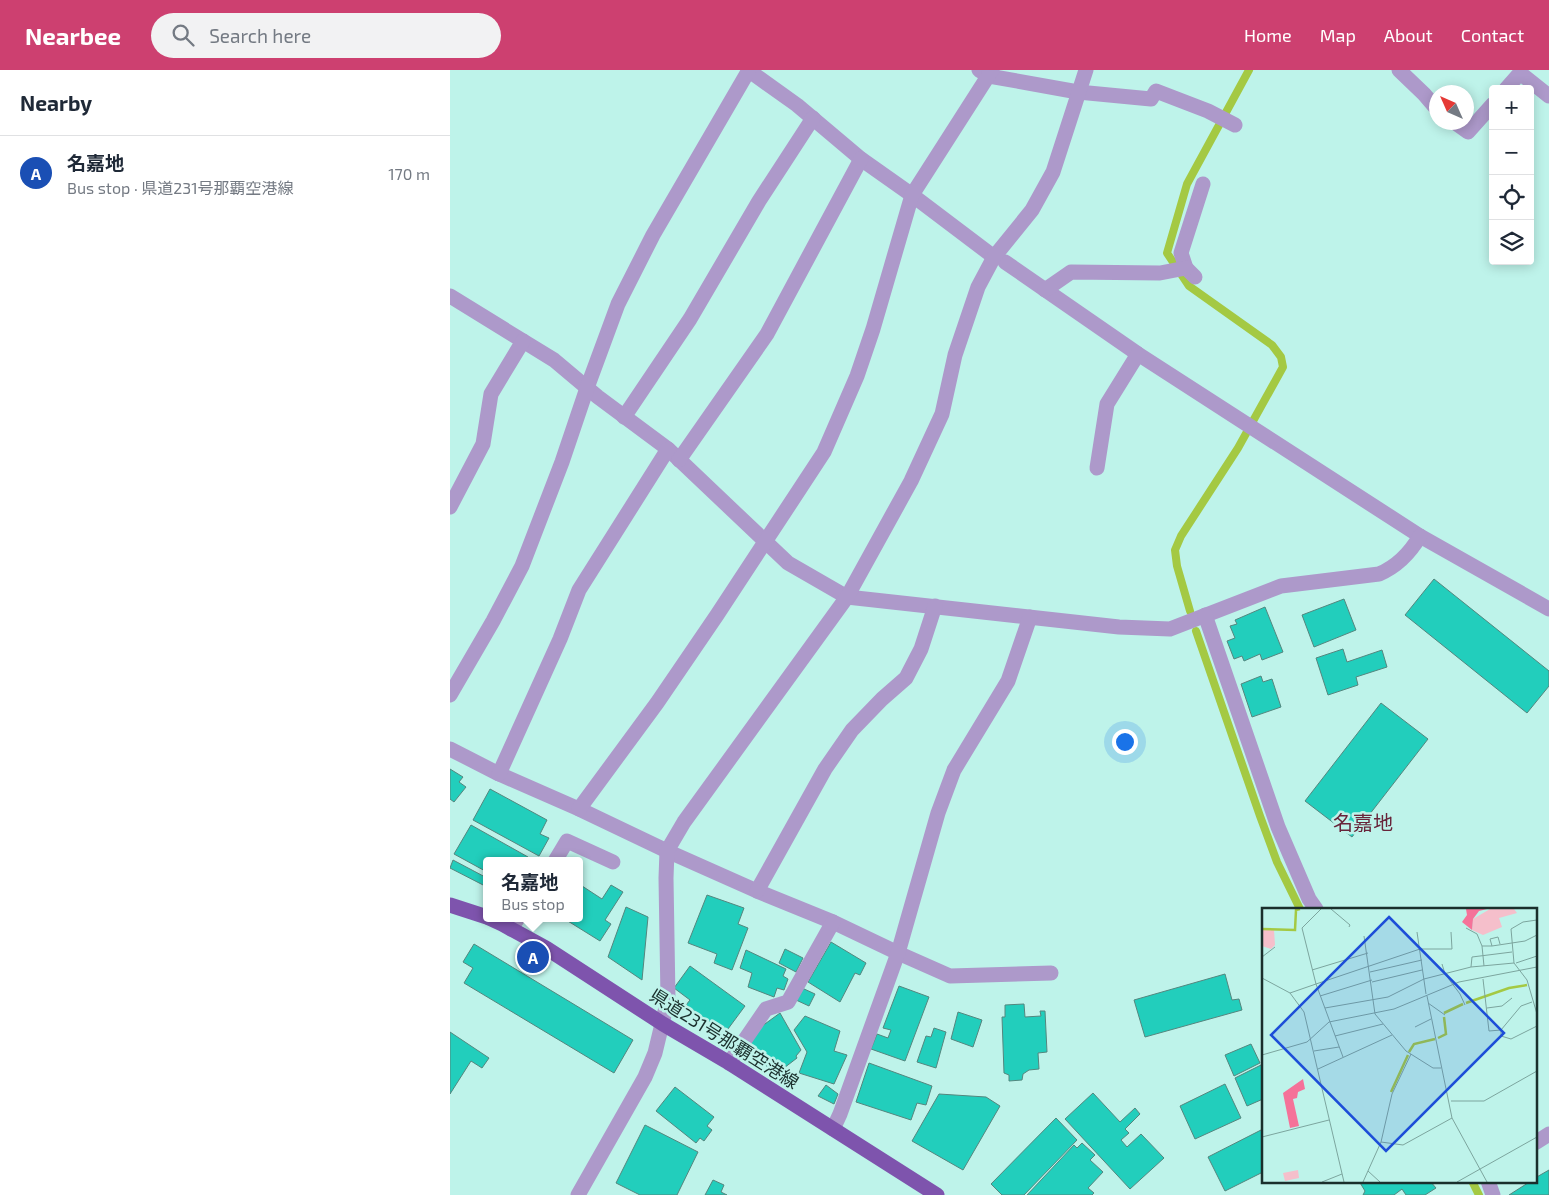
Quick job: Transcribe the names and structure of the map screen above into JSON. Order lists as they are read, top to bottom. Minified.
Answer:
{"streets":{"main road":["県道231号那覇空港線"]},"districts":["名嘉地"],"north":"top left","page":{"header":"Nearbee","search":"Search here","nav":["Home","Map","About","Contact"],"heading":"Nearby","map_buttons":["+","−"],"list":[{"mark":"A","name":"名嘉地","note":"Bus stop · 県道231号那覇空港線","value":"170 m"}],"popup":["名嘉地","Bus stop"],"pins":"A"}}
